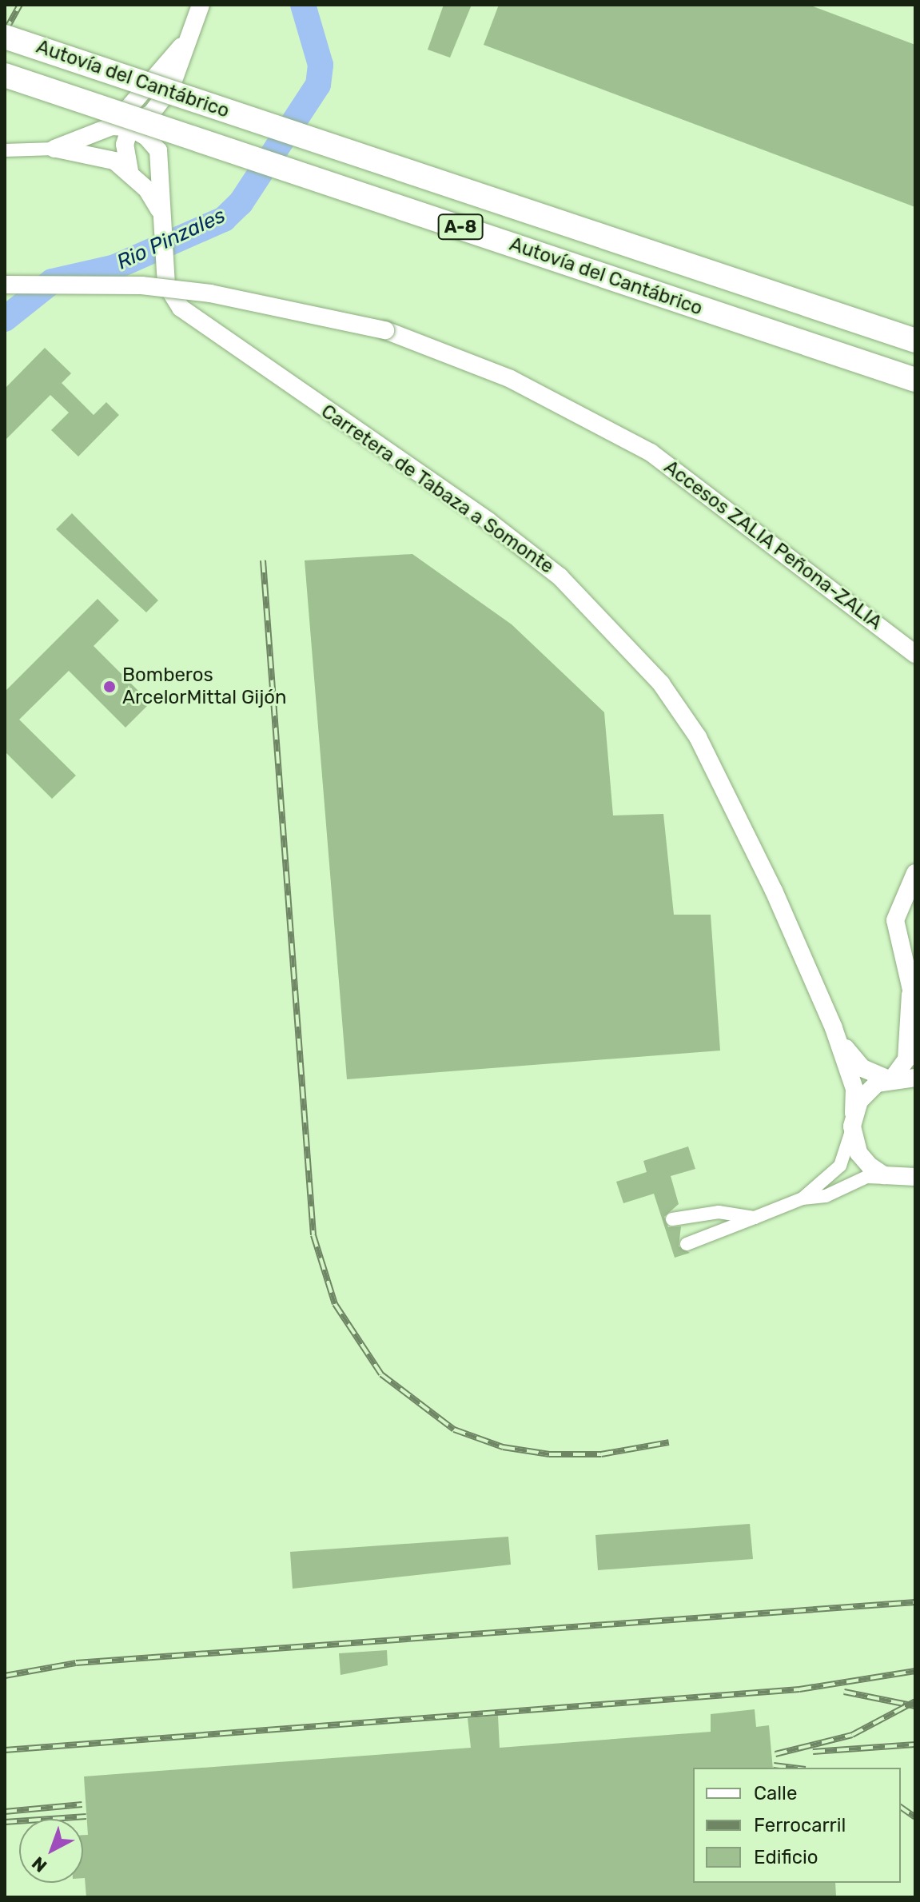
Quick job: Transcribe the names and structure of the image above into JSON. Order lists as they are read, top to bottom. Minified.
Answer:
{"streets":{"highway":["Autovía del Cantábrico","A-8"],"street":["Carretera de Tabaza a Somonte","Accesos ZALIA Peñona-ZALIA"]},"water":["Rio Pinzales"],"places":["Bomberos ArcelorMittal Gijón"],"legend":["Calle","Ferrocarril","Edificio"],"north":"bottom left"}
